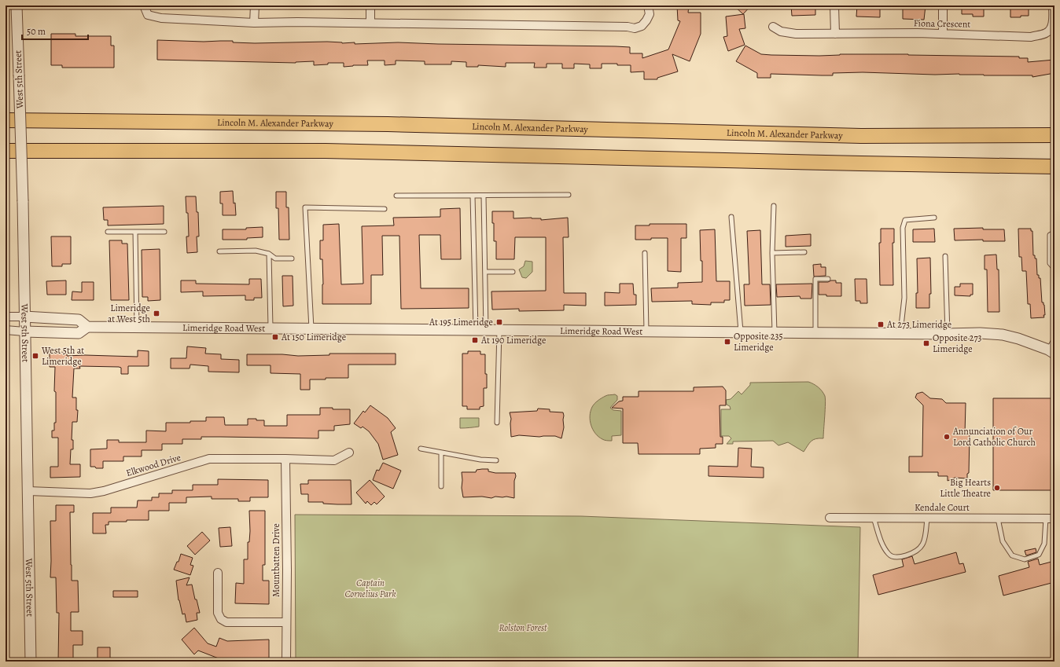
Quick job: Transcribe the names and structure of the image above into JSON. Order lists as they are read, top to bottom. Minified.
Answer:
{"streets":{"highway":["Lincoln M. Alexander Parkway"],"street":["Fiona Crescent","West 5th Street","Limeridge Road West","Elkwood Drive","Kendale Court","Mountbatten Drive"]},"crossings":[["West 5th Street","Limeridge Road West"],["West 5th Street","Elkwood Drive"],["Elkwood Drive","Mountbatten Drive"]],"parks":["Captain Cornelius Park","Rolston Forest"],"places":{"transit":["Limeridge at West 5th","At 195 Limeridge","At 273 Limeridge","At 150 Limeridge","At 190 Limeridge","Opposite 235 Limeridge","Opposite 273 Limeridge","West 5th at Limeridge"],"other":["Annunciation of Our Lord Catholic Church","Big Hearts Little Theatre"]},"scale_bar":"50 m"}
